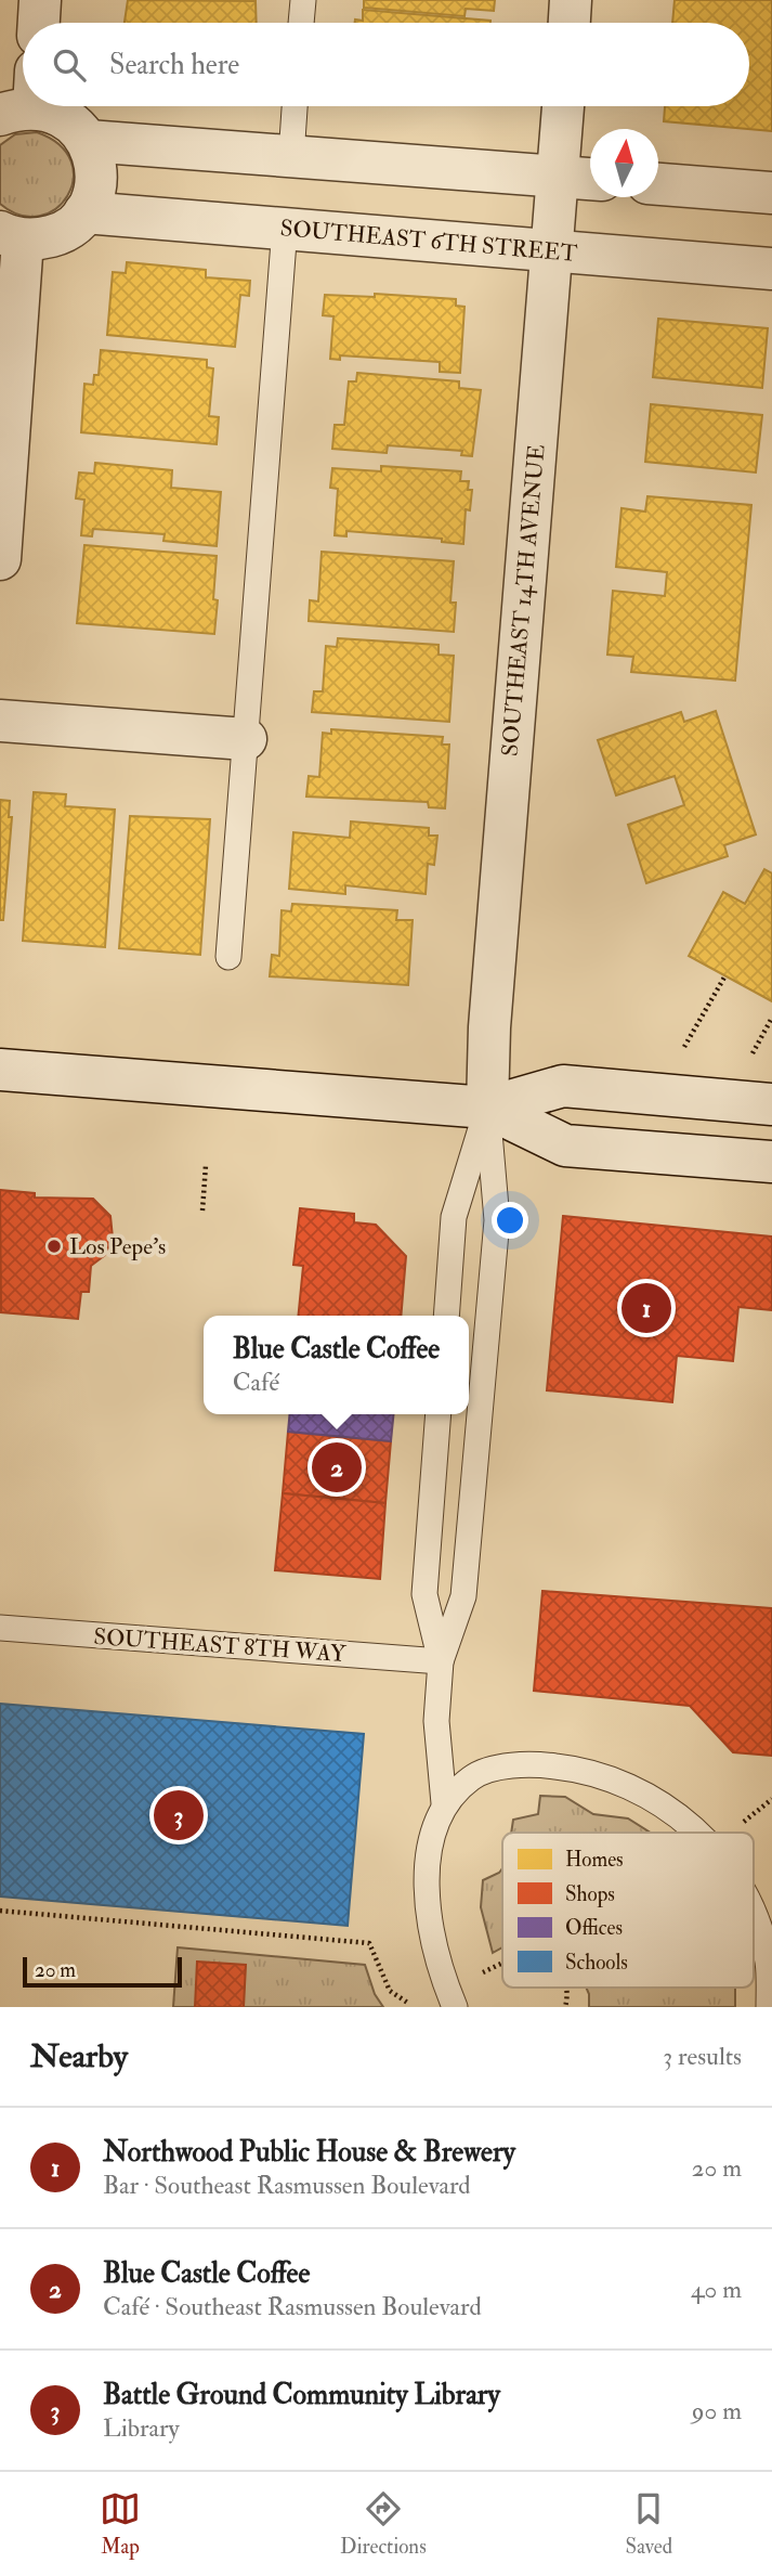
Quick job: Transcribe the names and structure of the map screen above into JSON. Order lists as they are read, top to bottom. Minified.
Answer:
{"streets":{"street":["SOUTHEAST 6TH STREET","SOUTHEAST 14TH AVENUE"],"lane":["SOUTHEAST 8TH WAY"]},"crossings":[["SOUTHEAST 6TH STREET","SOUTHEAST 14TH AVENUE"],["SOUTHEAST 14TH AVENUE","SOUTHEAST 8TH WAY"]],"places":["Los Pepe's"],"legend":["Homes","Shops","Offices","Schools"],"scale_bar":"20 m","north":"top","page":{"search":"Search here","pins":["1","2","3"],"popup":["Blue Castle Coffee","Café"],"scale":"20 m","heading":["Nearby","3 results"],"list":[{"mark":"1","name":"Northwood Public House & Brewery","note":"Bar · Southeast Rasmussen Boulevard","value":"20 m"},{"mark":"2","name":"Blue Castle Coffee","note":"Café · Southeast Rasmussen Boulevard","value":"40 m"},{"mark":"3","name":"Battle Ground Community Library","note":"Library","value":"90 m"}],"nav":["Map","Directions","Saved"]}}
